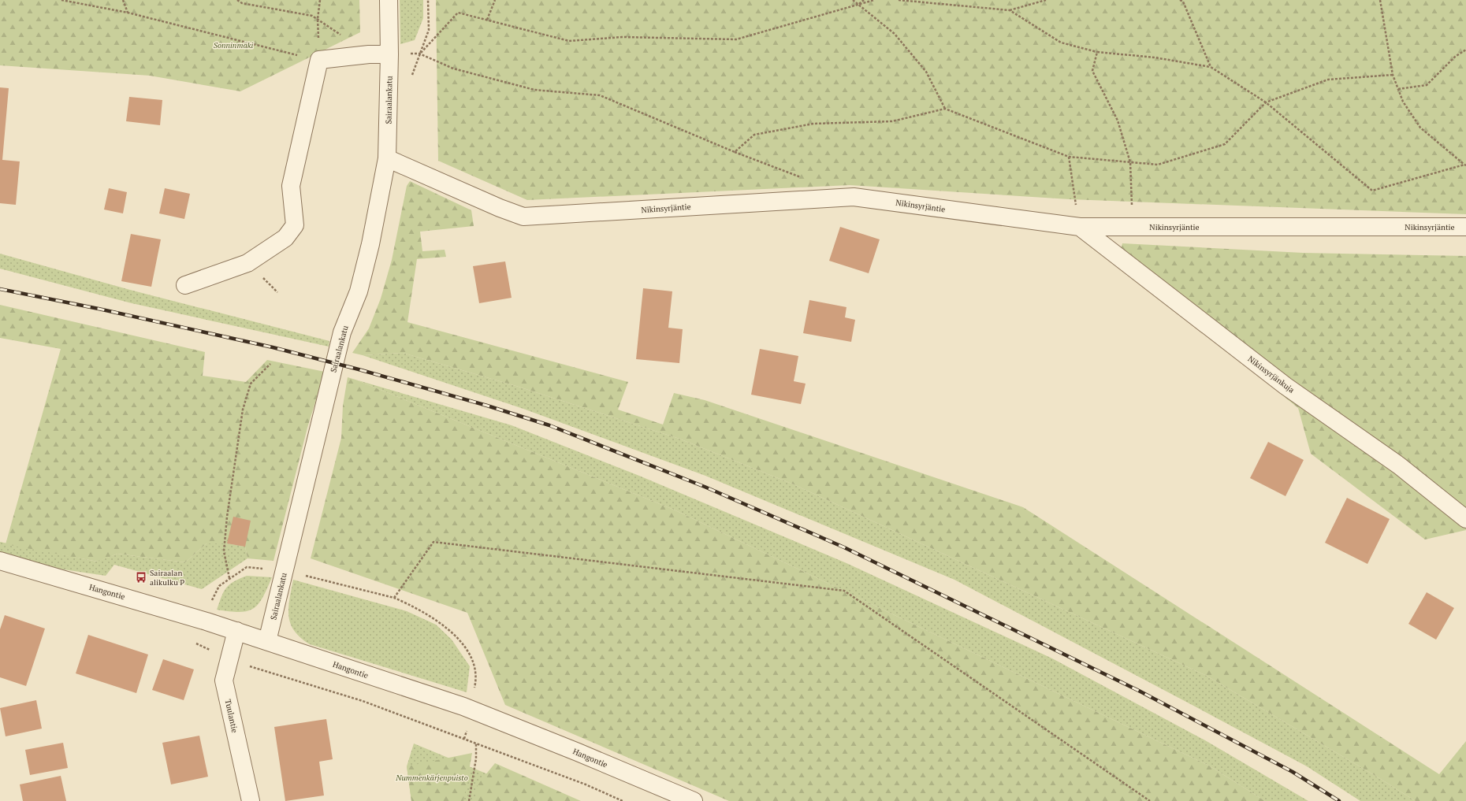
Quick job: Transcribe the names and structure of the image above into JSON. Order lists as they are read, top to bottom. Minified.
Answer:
{"streets":{"street":["Sairaalankatu","Nikinsyrjäntie","Nikinsyrjänkuja","Hangontie","Tuulantie"]},"crossings":[["Sairaalankatu","Nikinsyrjäntie"],["Sairaalankatu","Hangontie"],["Nikinsyrjäntie","Nikinsyrjänkuja"],["Hangontie","Tuulantie"]],"parks":["Sonninmäki","Nummenkärjenpuisto"],"places":{"bus stop":["Sairaalan alikulku P"]}}
